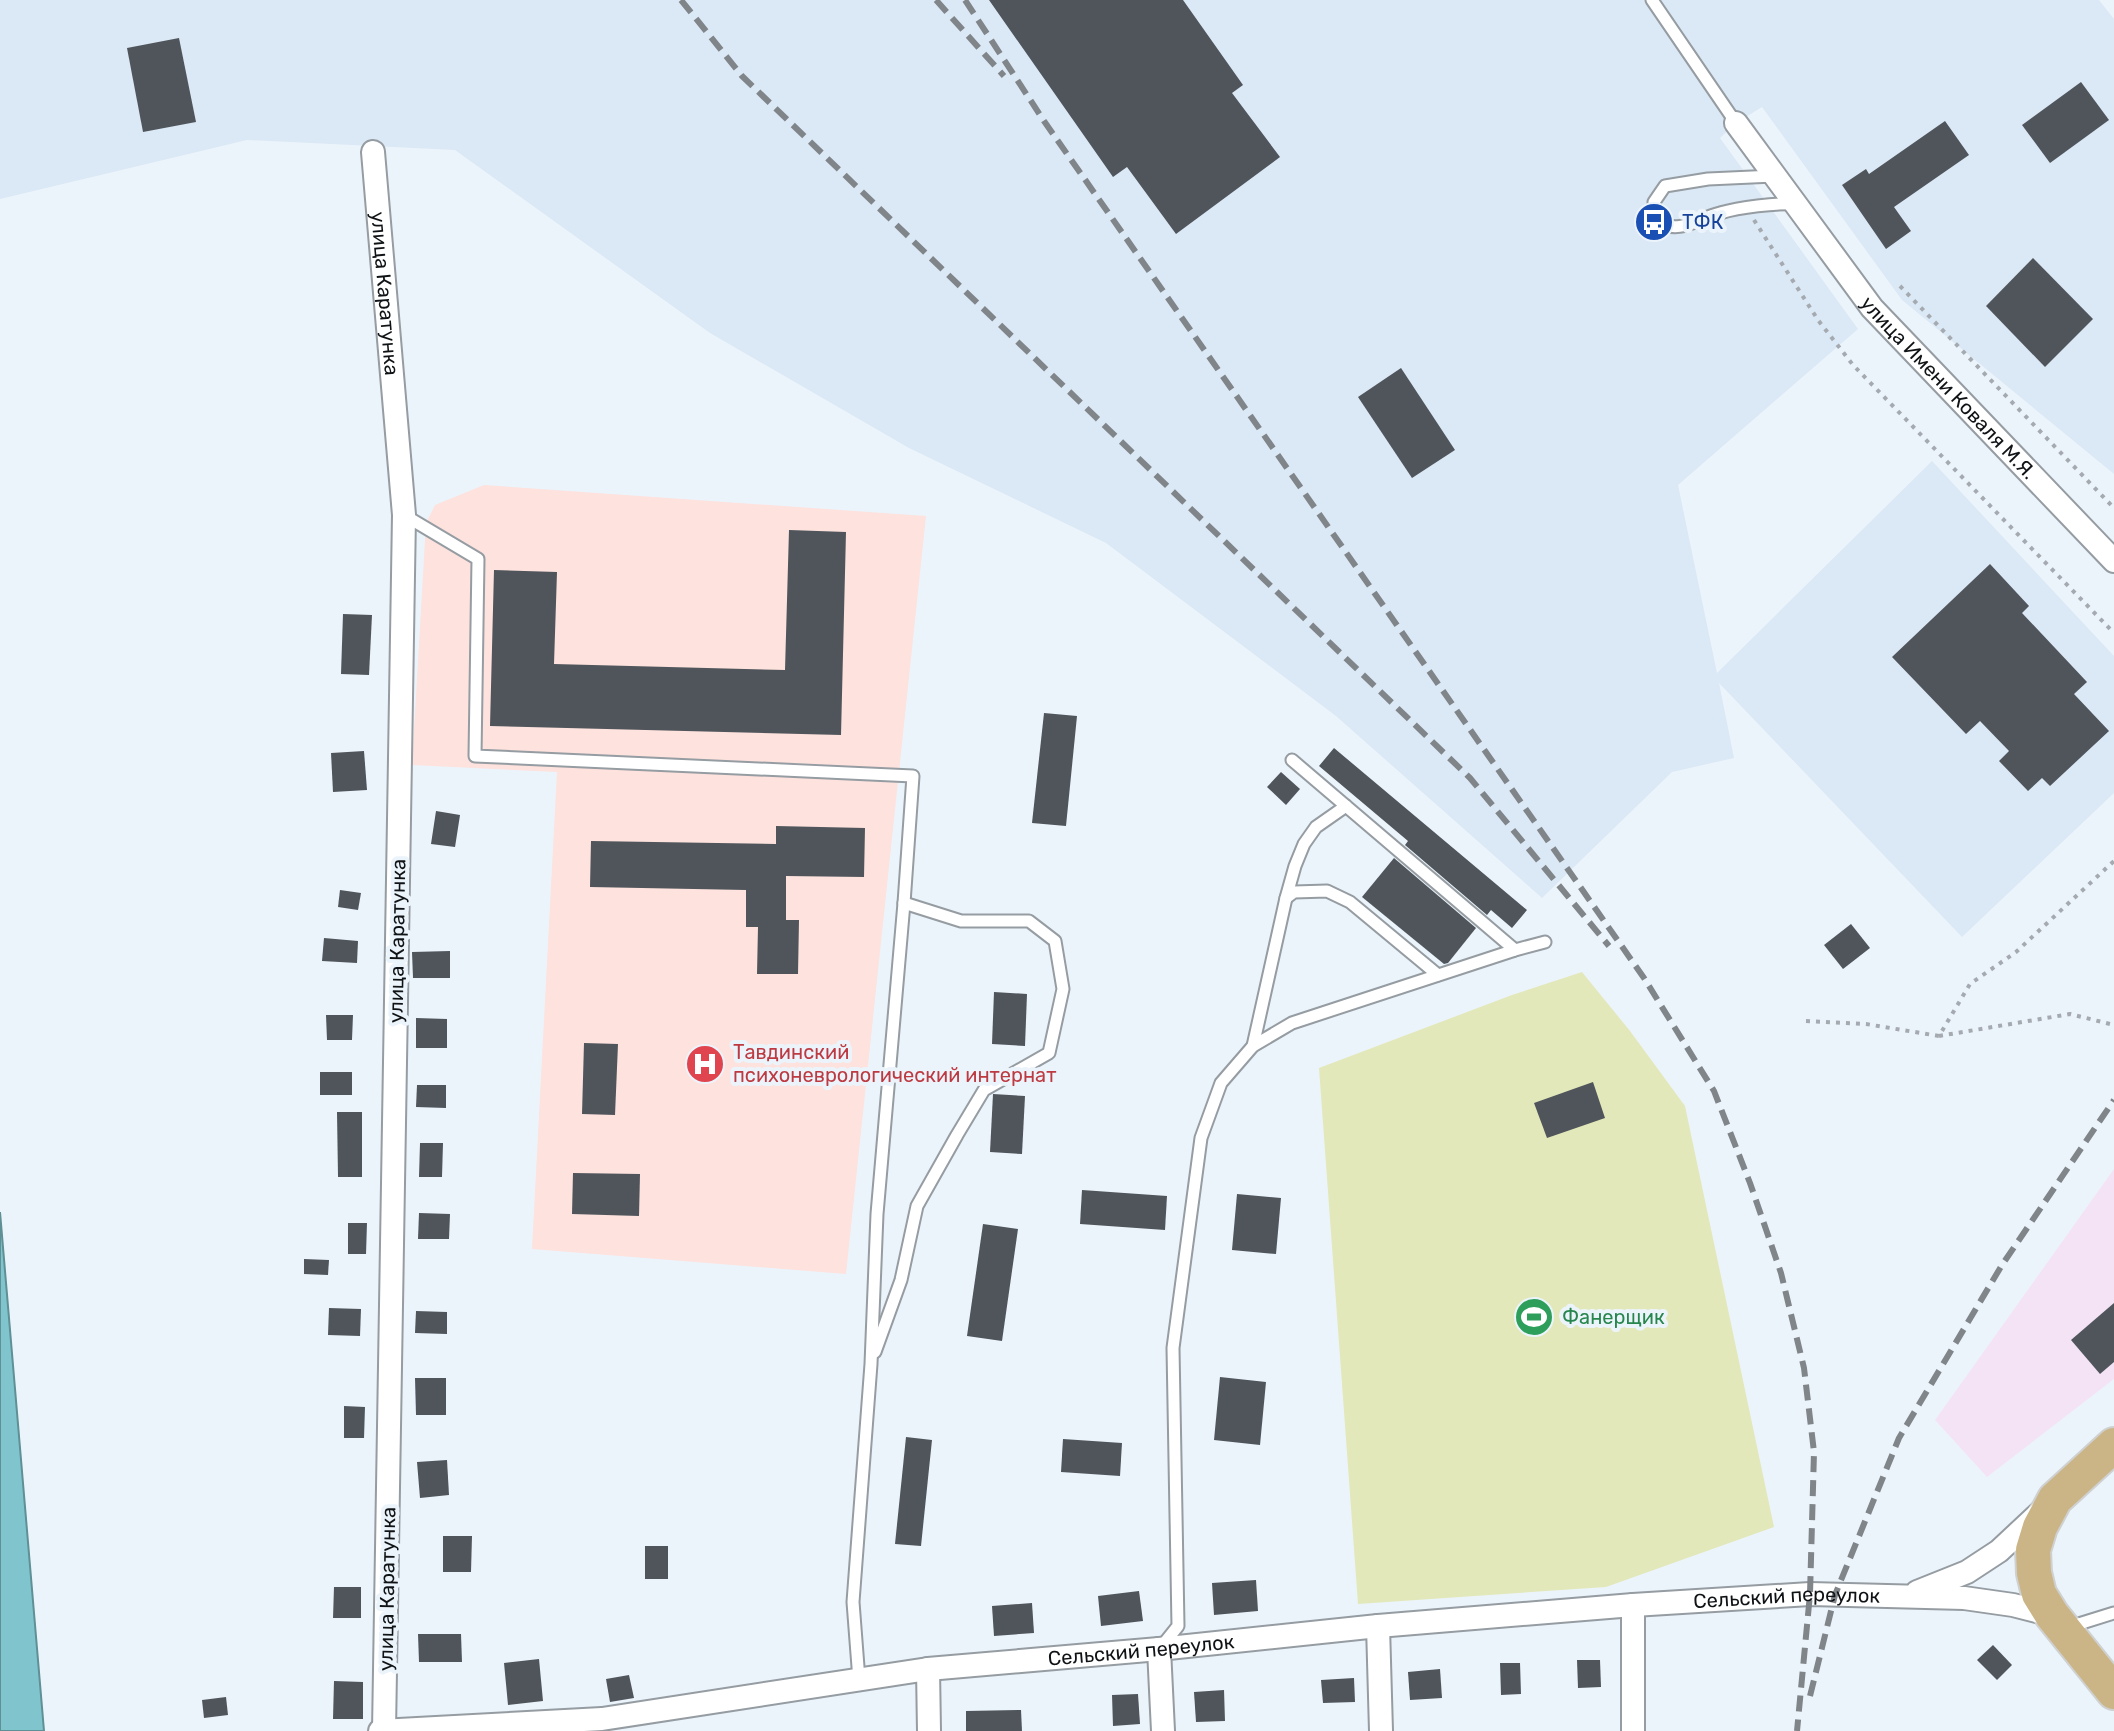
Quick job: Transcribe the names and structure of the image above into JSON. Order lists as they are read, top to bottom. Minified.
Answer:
{"streets":{"street":["улица Каратунка","улица Имени Коваля М.Я.","Сельский переулок"]},"crossings":[["улица Каратунка","Сельский переулок"]],"places":{"bus stop":["ТФК"],"hospital":["Тавдинский психоневрологический интернат"],"sports":["Фанерщик"]}}
